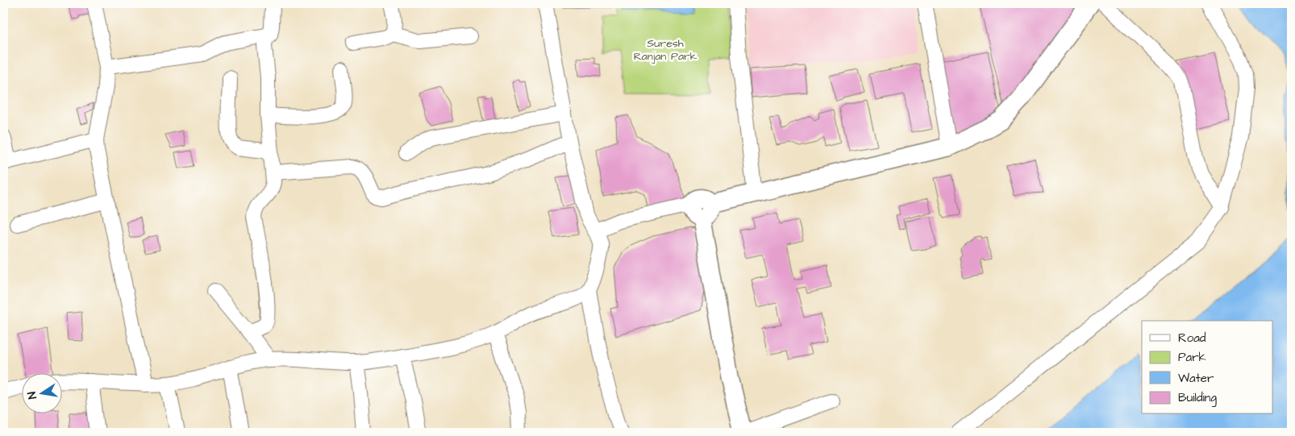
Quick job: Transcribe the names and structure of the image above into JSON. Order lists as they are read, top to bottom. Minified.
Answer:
{"parks":["Suresh Ranjan Park"],"legend":["Road","Park","Water","Building"],"north":"left"}
